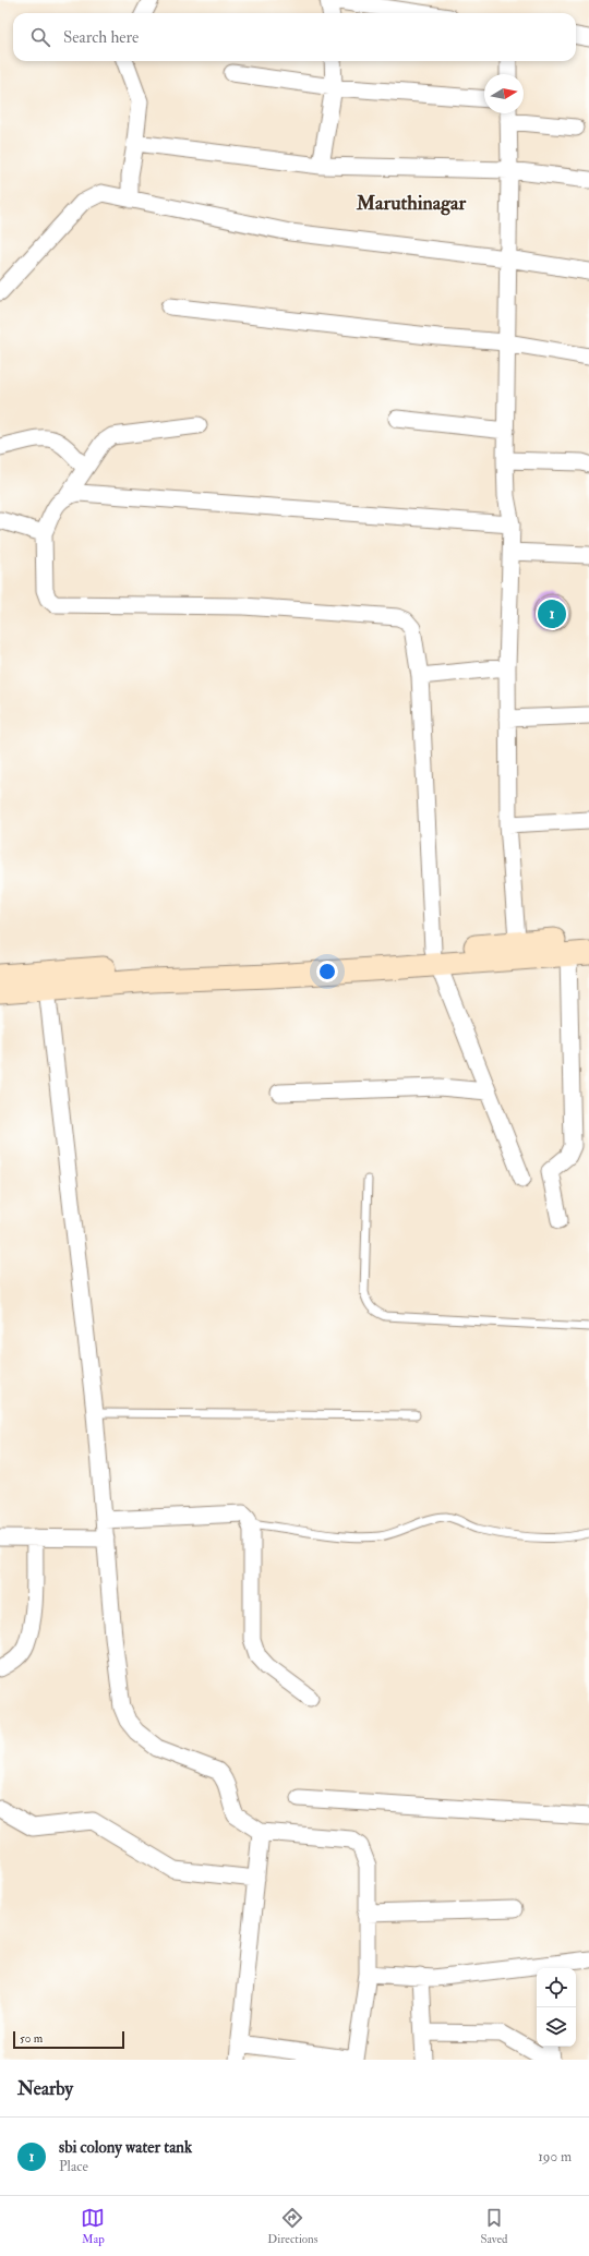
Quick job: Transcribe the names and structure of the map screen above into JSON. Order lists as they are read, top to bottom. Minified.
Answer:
{"districts":["Maruthinagar"],"scale_bar":"50 m","north":"right","page":{"search":"Search here","pins":"1","scale":"50 m","heading":"Nearby","list":[{"mark":"1","name":"sbi colony water tank","note":"Place","value":"190 m"}],"nav":["Map","Directions","Saved"]}}
